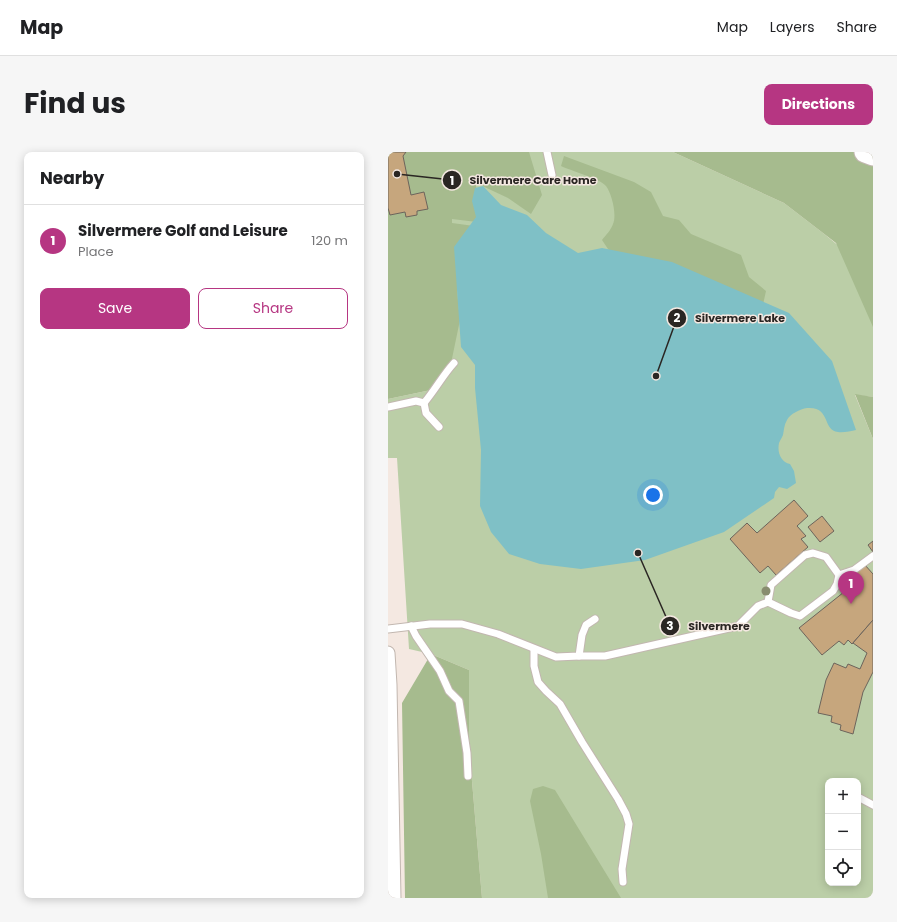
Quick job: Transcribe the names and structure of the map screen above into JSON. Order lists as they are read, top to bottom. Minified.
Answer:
{"places":["Silvermere Care Home","Silvermere Lake","Silvermere"],"page":{"header":"Map","nav":["Map","Layers","Share"],"title":"Find us","buttons":["Directions",["Save","Share"]],"heading":"Nearby","list":[{"mark":"1","name":"Silvermere Golf and Leisure","note":"Place","value":"120 m"}],"pins":"1","map_buttons":["+","−"]}}
